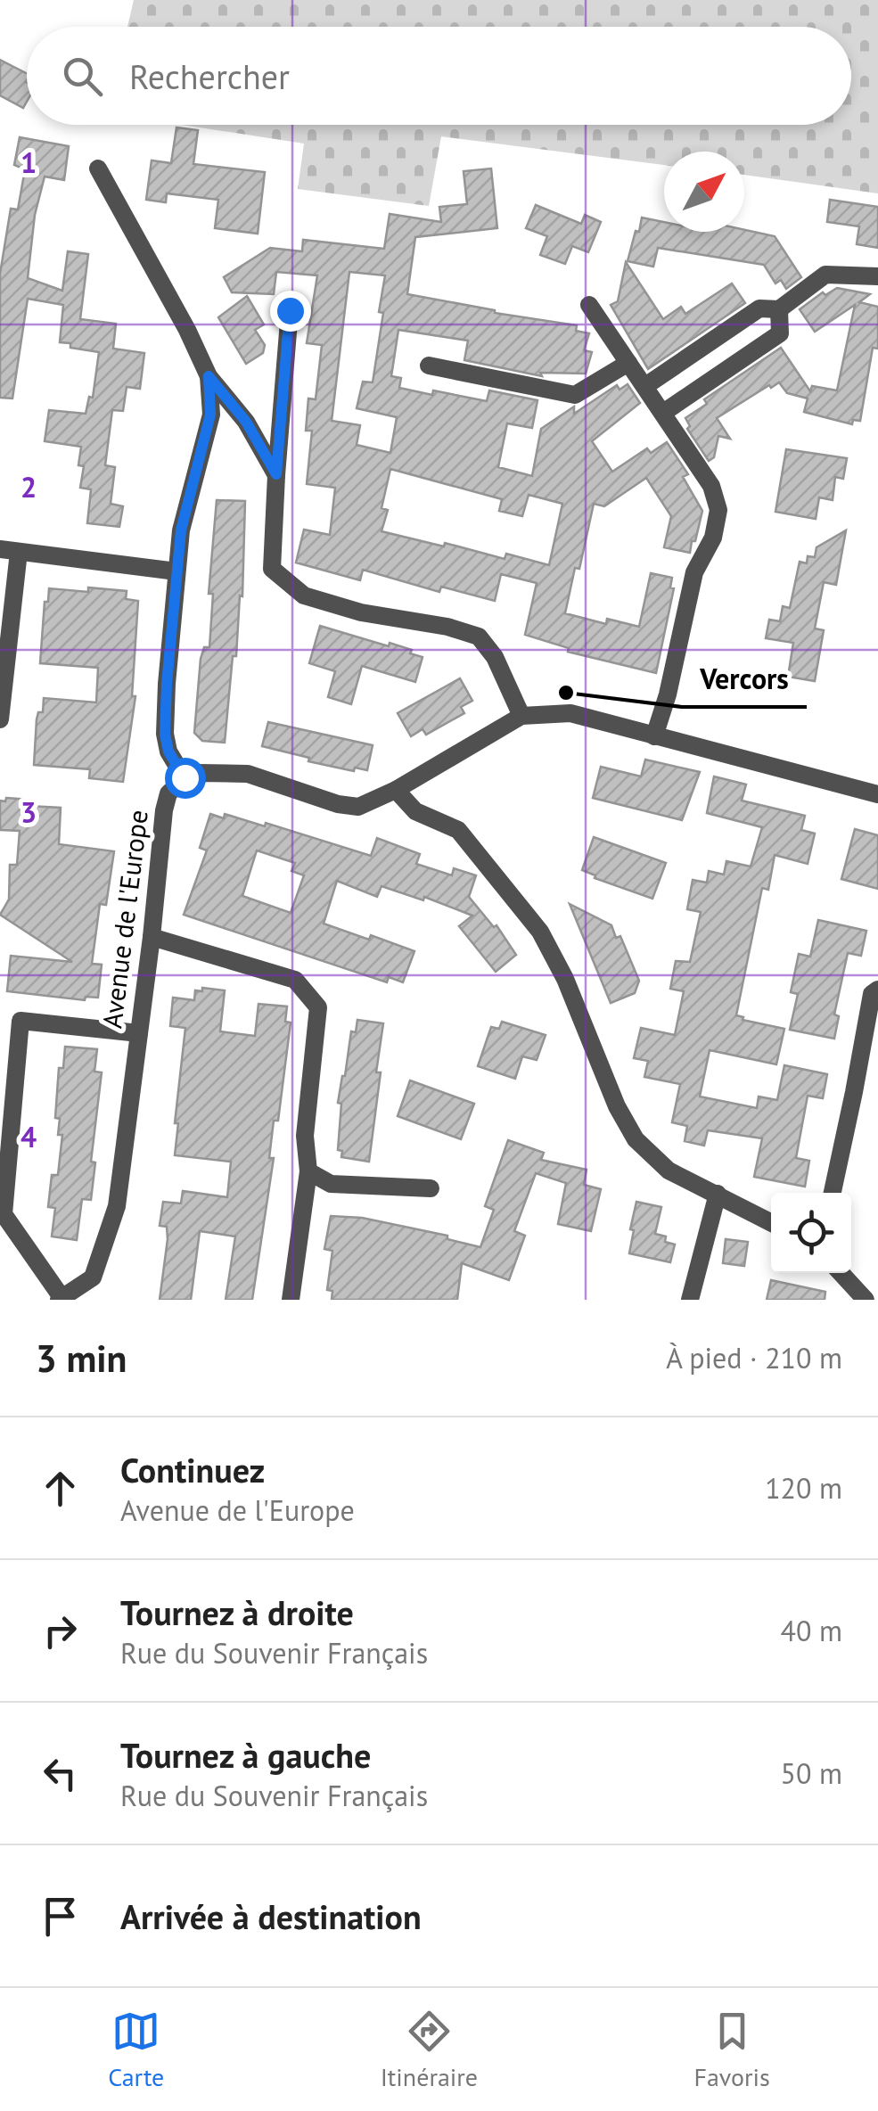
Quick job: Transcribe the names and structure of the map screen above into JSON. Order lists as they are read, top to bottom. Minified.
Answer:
{"streets":{"street":["Avenue de l'Europe"]},"places":["Vercors"],"north":"top right","page":{"search":"Rechercher","heading":["3 min","À pied · 210 m"],"list":[["Continuez","Avenue de l'Europe","120 m"],["Tournez à droite","Rue du Souvenir Français","40 m"],["Tournez à gauche","Rue du Souvenir Français","50 m"],"Arrivée à destination"],"nav":["Carte","Itinéraire","Favoris"]},"grid":{"rows":["1","2","3","4"]}}
